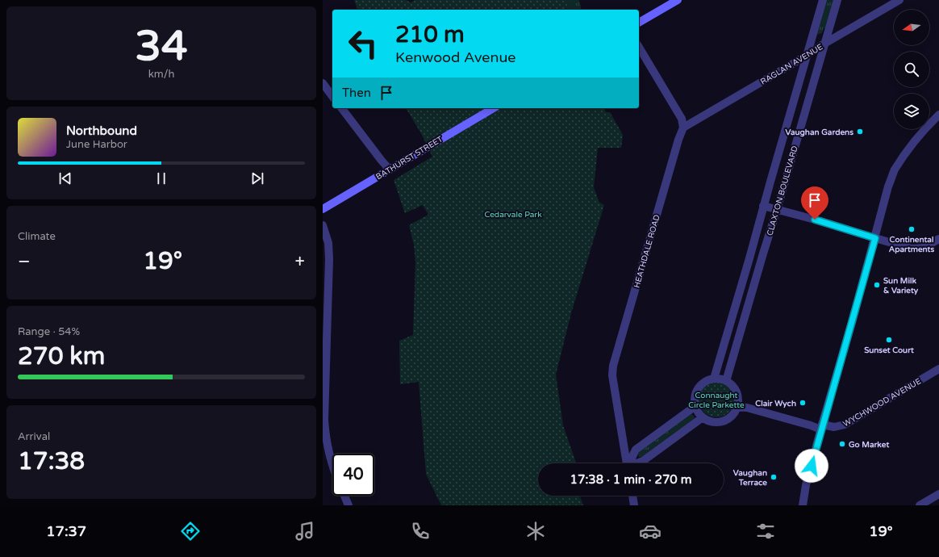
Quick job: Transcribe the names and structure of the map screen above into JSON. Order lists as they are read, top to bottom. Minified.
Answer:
{"streets":{"main road":["BATHURST STREET"],"street":["RAGLAN AVENUE","CLAXTON BOULEVARD","HEATHDALE ROAD","WYCHWOOD AVENUE"]},"crossings":[["RAGLAN AVENUE","CLAXTON BOULEVARD"],["RAGLAN AVENUE","HEATHDALE ROAD"],["CLAXTON BOULEVARD","WYCHWOOD AVENUE"]],"parks":["Cedarvale Park","Connaught Circle Parkette"],"places":["Vaughan Gardens","Continental Apartments","Sun Milk & Variety","Sunset Court","Clair Wych","Go Market","Vaughan Terrace"],"north":"left","page":{"tile":[["34","km/h"],"Climate",["Range · 54%","270 km"],["Arrival","17:38"]],"turn":["210 m","Kenwood Avenue"],"then":"Then","song":["Northbound","June Harbor"],"heat":["−","19°","+"],"limit":"40","trip":"17:38 · 1 min · 270 m","tabs":["17:37","19°"]}}
